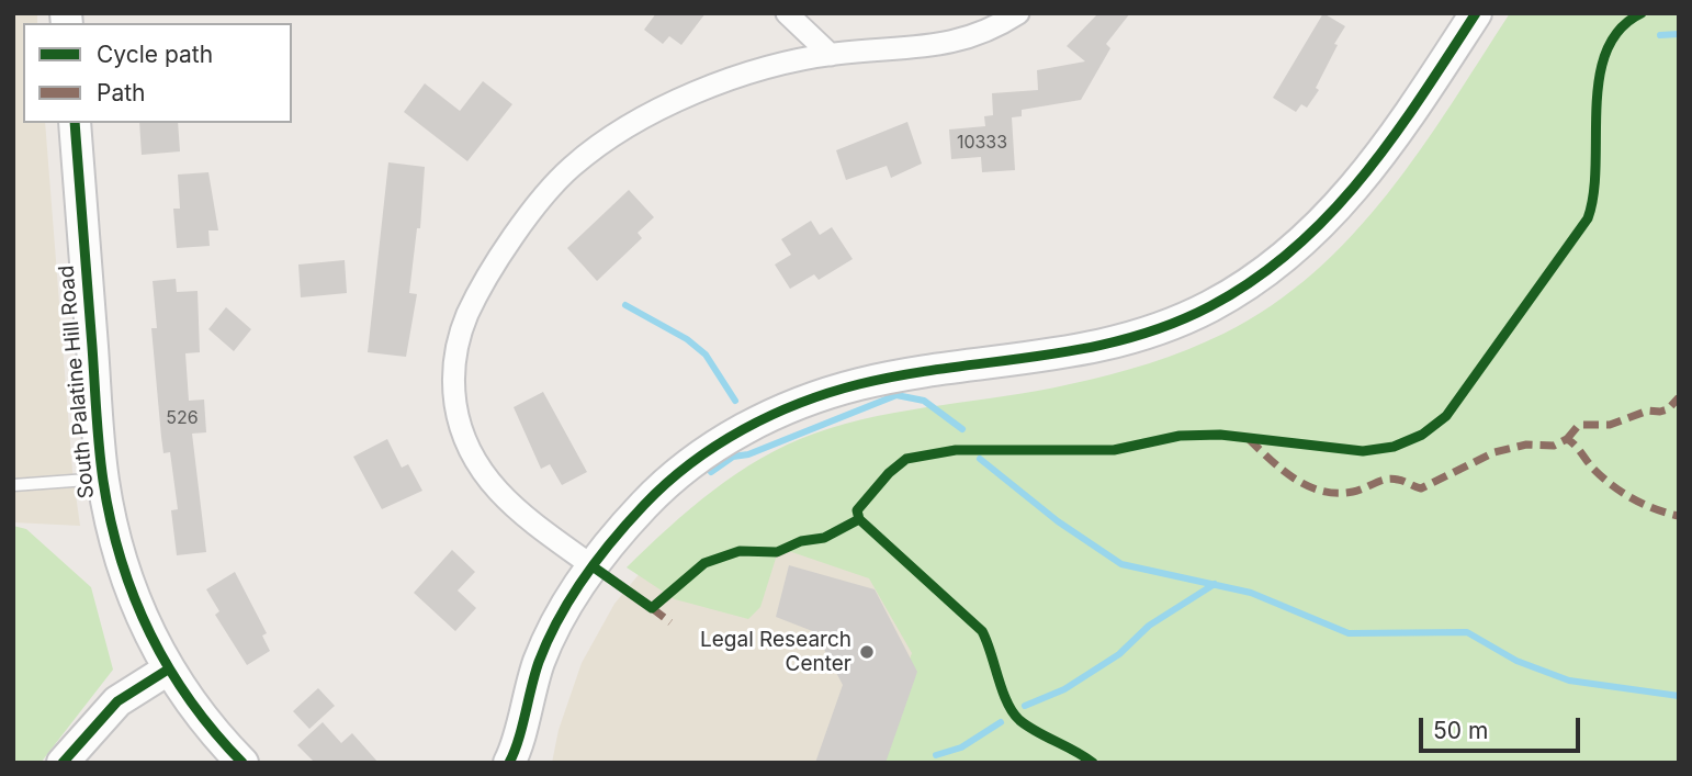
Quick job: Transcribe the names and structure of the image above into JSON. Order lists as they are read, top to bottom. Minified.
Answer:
{"streets":{"main road":["South Palatine Hill Road"]},"places":["Legal Research Center"],"house_numbers":["10333","526"],"legend":["Cycle path","Path"],"scale_bar":"50 m"}
